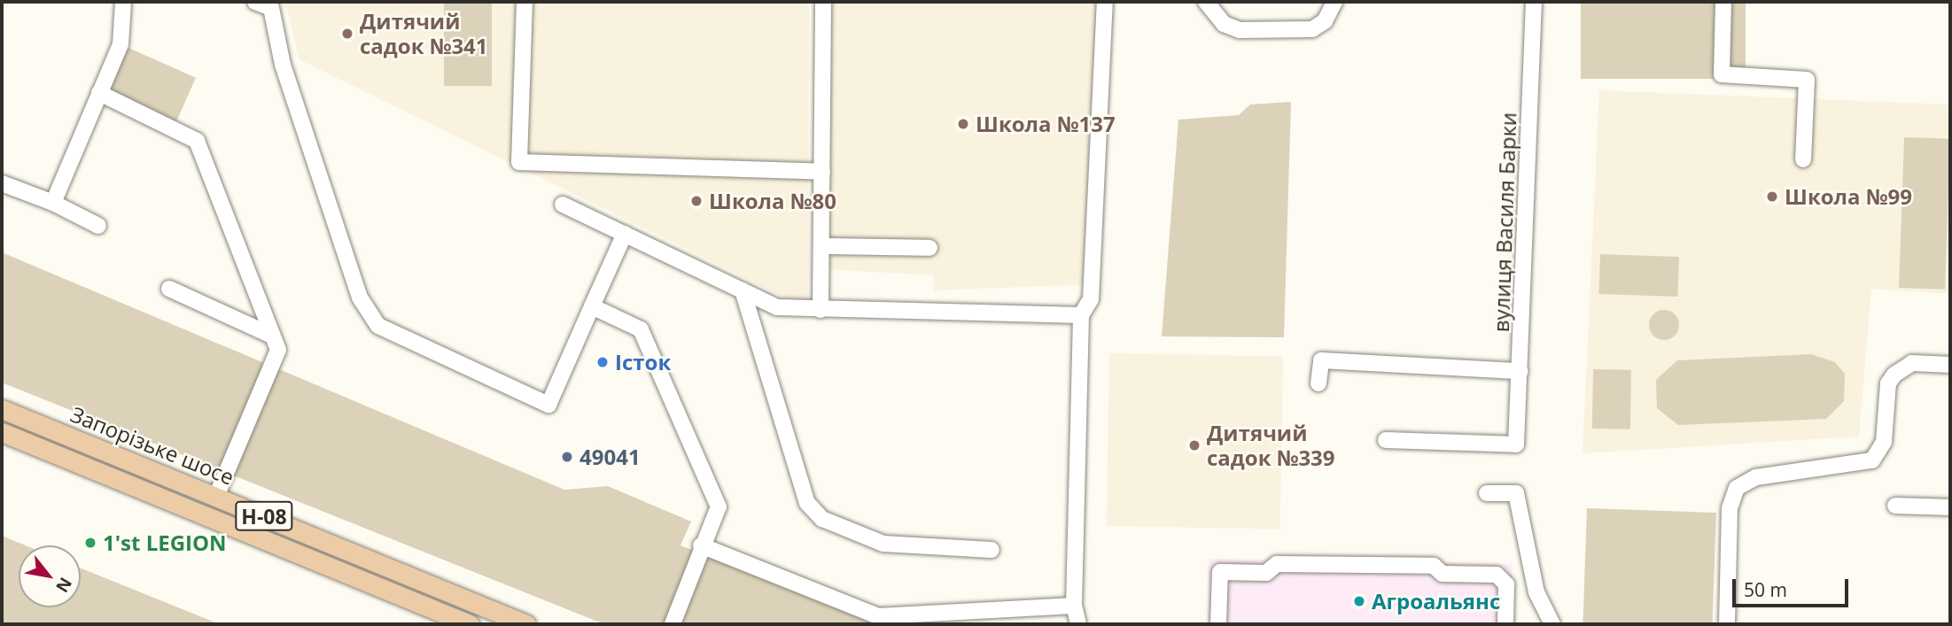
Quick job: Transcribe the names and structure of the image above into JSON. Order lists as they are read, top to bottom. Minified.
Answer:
{"streets":{"main road":["Запорізьке шосе","Н-08"],"lane":["вулиця Василя Барки"]},"places":["Дитячий садок №341","Школа №137","Школа №99","Школа №80","Істок","Дитячий садок №339","49041","1'st LEGION","Агроальянс"],"scale_bar":"50 m","north":"bottom right"}
